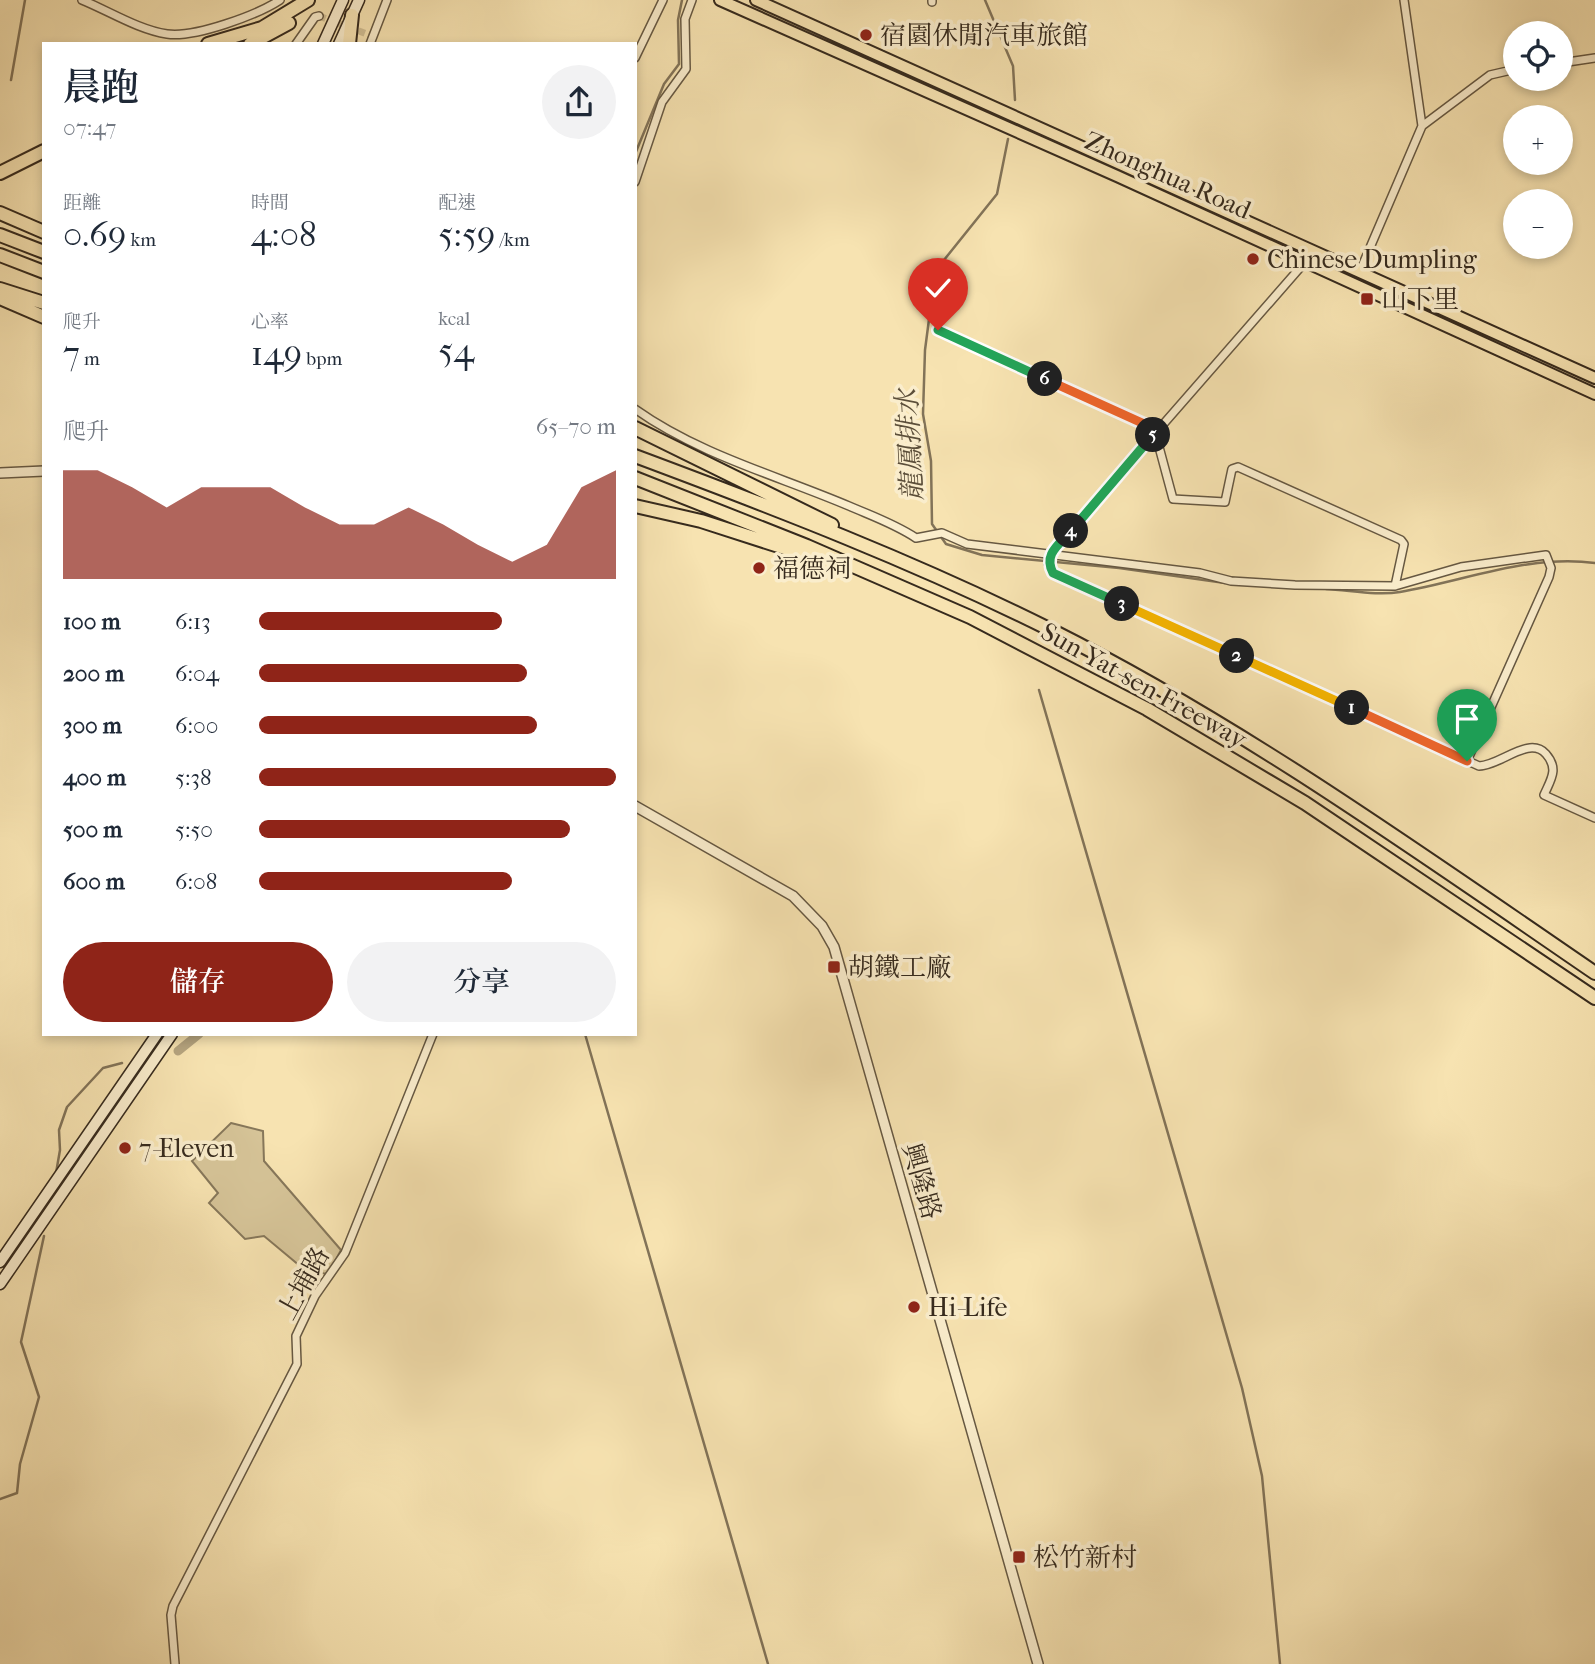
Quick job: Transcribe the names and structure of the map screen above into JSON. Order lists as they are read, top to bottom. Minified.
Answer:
{"streets":{"highway":["Sun Yat-sen Freeway"],"main road":["Zhonghua Road"],"street":["興隆路","上埔路"]},"water":["龍鳳排水"],"places":{"other":["宿園休閒汽車旅館","Chinese Dumpling","福德祠","7-Eleven","Hi-Life"],"transit":["山下里","胡鐵工廠","松竹新村"]},"page":{"map_buttons":["+","−"],"heading":["晨跑","07:47"],"stats":[["距離","0.69 km"],["時間","4:08"],["配速","5:59 /km"],["爬升","7 m"],["心率","149 bpm"],["kcal","54"]],"pins":["6","5","4","3","2","1"],"chart":["爬升","65–70 m"],"list":[{"name":"100 m","note":"6:13"},{"name":"200 m","note":"6:04"},{"name":"300 m","note":"6:00"},{"name":"400 m","note":"5:38"},{"name":"500 m","note":"5:50"},{"name":"600 m","note":"6:08"}],"buttons":["儲存","分享"]}}
